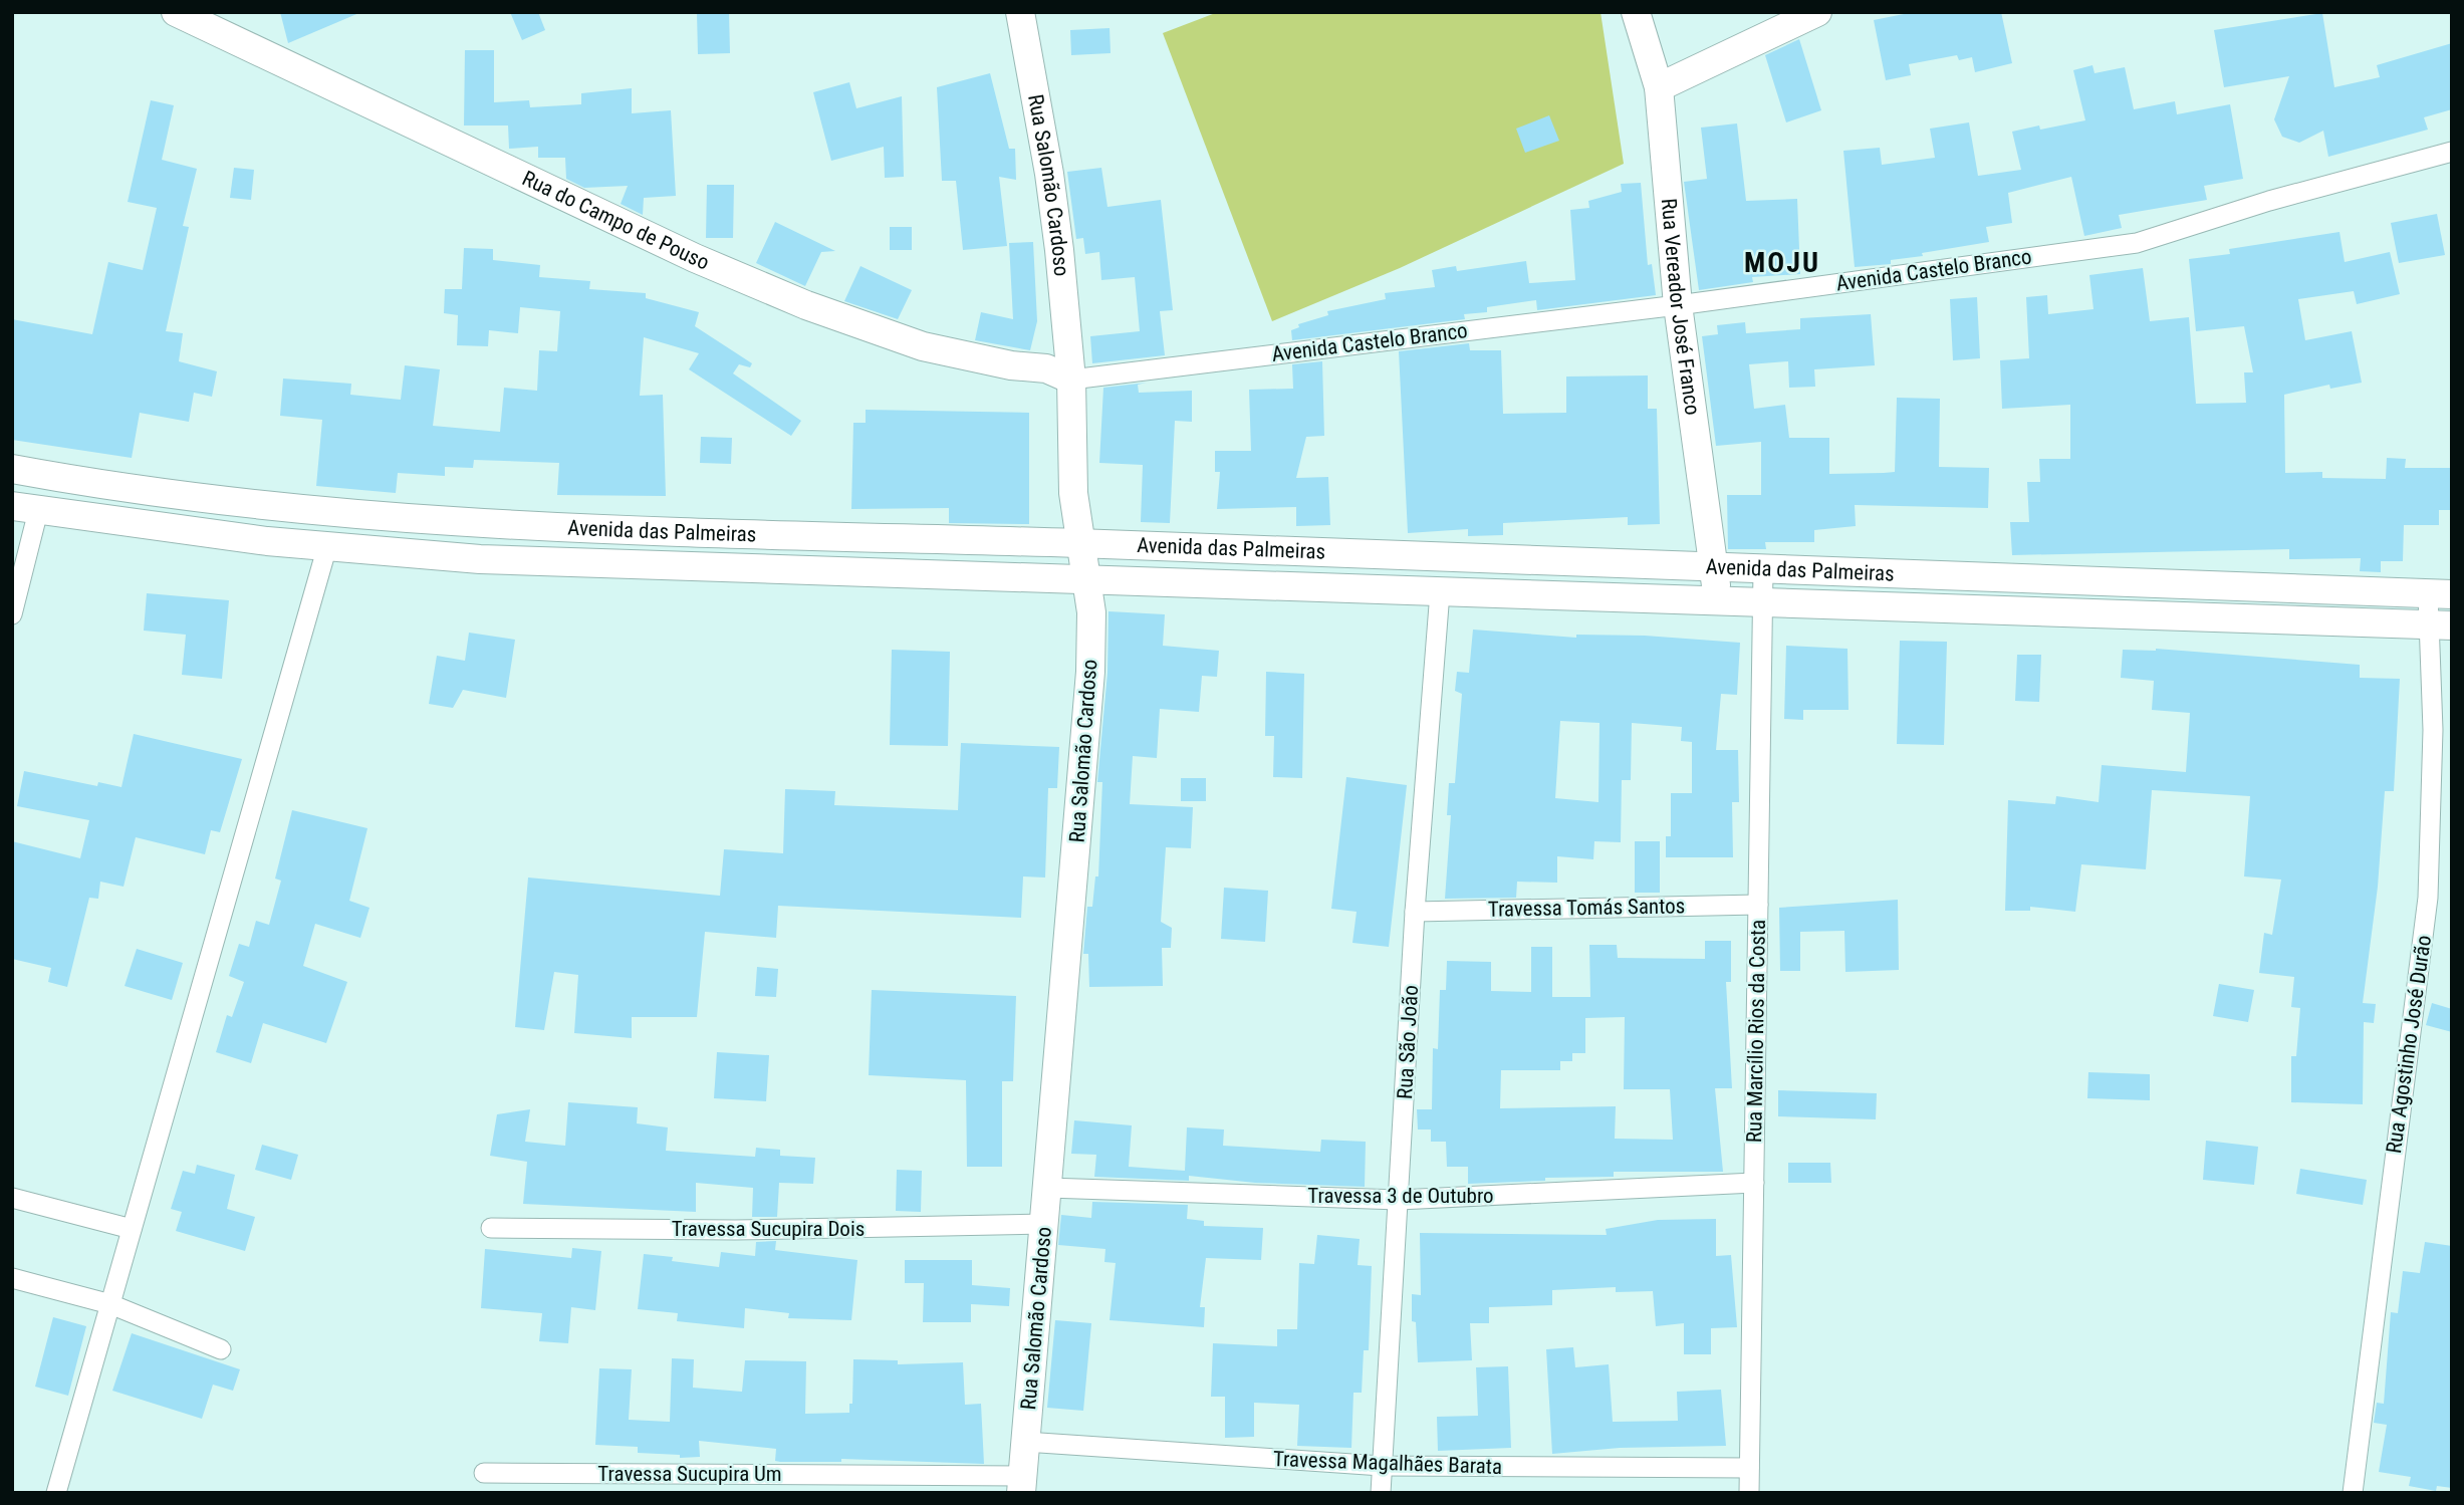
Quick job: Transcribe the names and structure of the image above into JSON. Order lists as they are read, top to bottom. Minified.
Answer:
{"streets":{"main road":["Rua Salomão Cardoso","Rua do Campo de Pouso","Rua Vereador José Franco","Avenida das Palmeiras"],"street":["Avenida Castelo Branco","Travessa Tomás Santos","Rua Marcílio Rios da Costa","Rua São João","Rua Agostinho José Durão","Travessa 3 de Outubro","Travessa Sucupira Dois","Travessa Magalhães Barata","Travessa Sucupira Um"]},"crossings":[["Rua Salomão Cardoso","Rua do Campo de Pouso"],["Rua Salomão Cardoso","Avenida Castelo Branco"],["Rua Salomão Cardoso","Avenida das Palmeiras"],["Rua Salomão Cardoso","Travessa 3 de Outubro"],["Rua Salomão Cardoso","Travessa Sucupira Dois"],["Rua Salomão Cardoso","Travessa Magalhães Barata"],["Rua Salomão Cardoso","Travessa Sucupira Um"],["Rua do Campo de Pouso","Avenida Castelo Branco"],["Avenida Castelo Branco","Rua Vereador José Franco"],["Rua Vereador José Franco","Avenida das Palmeiras"],["Avenida das Palmeiras","Rua Marcílio Rios da Costa"],["Avenida das Palmeiras","Rua São João"],["Avenida das Palmeiras","Rua Agostinho José Durão"],["Travessa Tomás Santos","Rua Marcílio Rios da Costa"],["Travessa Tomás Santos","Rua São João"],["Rua Marcílio Rios da Costa","Travessa 3 de Outubro"],["Rua Marcílio Rios da Costa","Travessa Magalhães Barata"],["Rua São João","Travessa 3 de Outubro"],["Rua São João","Travessa Magalhães Barata"]],"districts":["MOJU"]}
